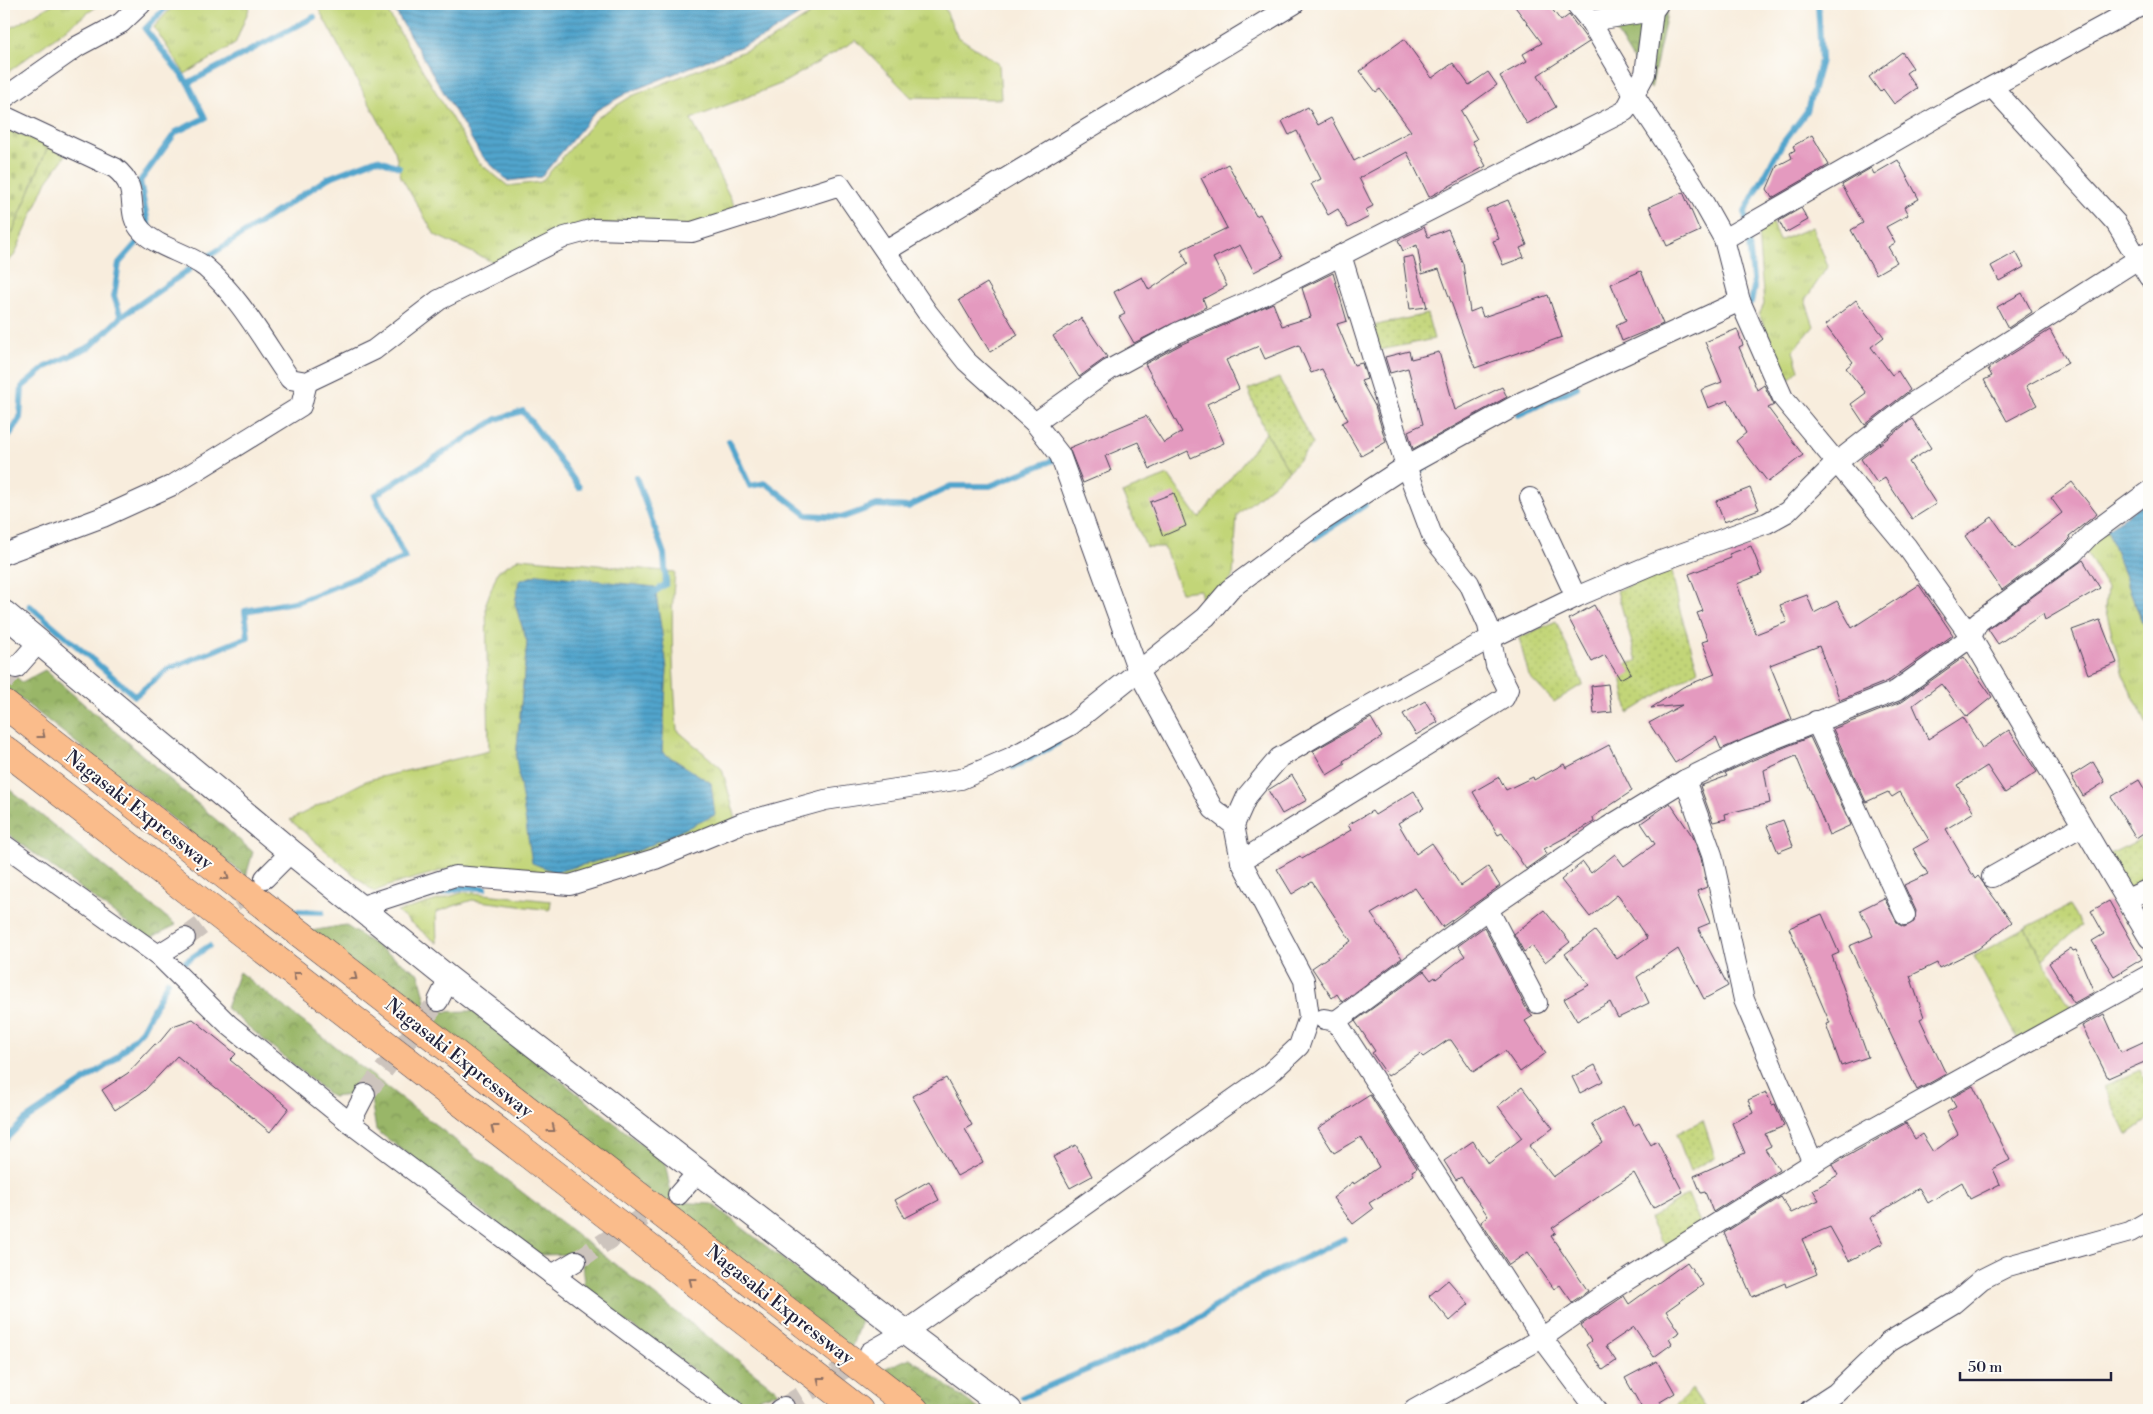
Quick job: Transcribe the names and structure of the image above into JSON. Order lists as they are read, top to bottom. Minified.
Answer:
{"streets":{"highway":["Nagasaki Expressway"]},"scale_bar":"50 m"}
